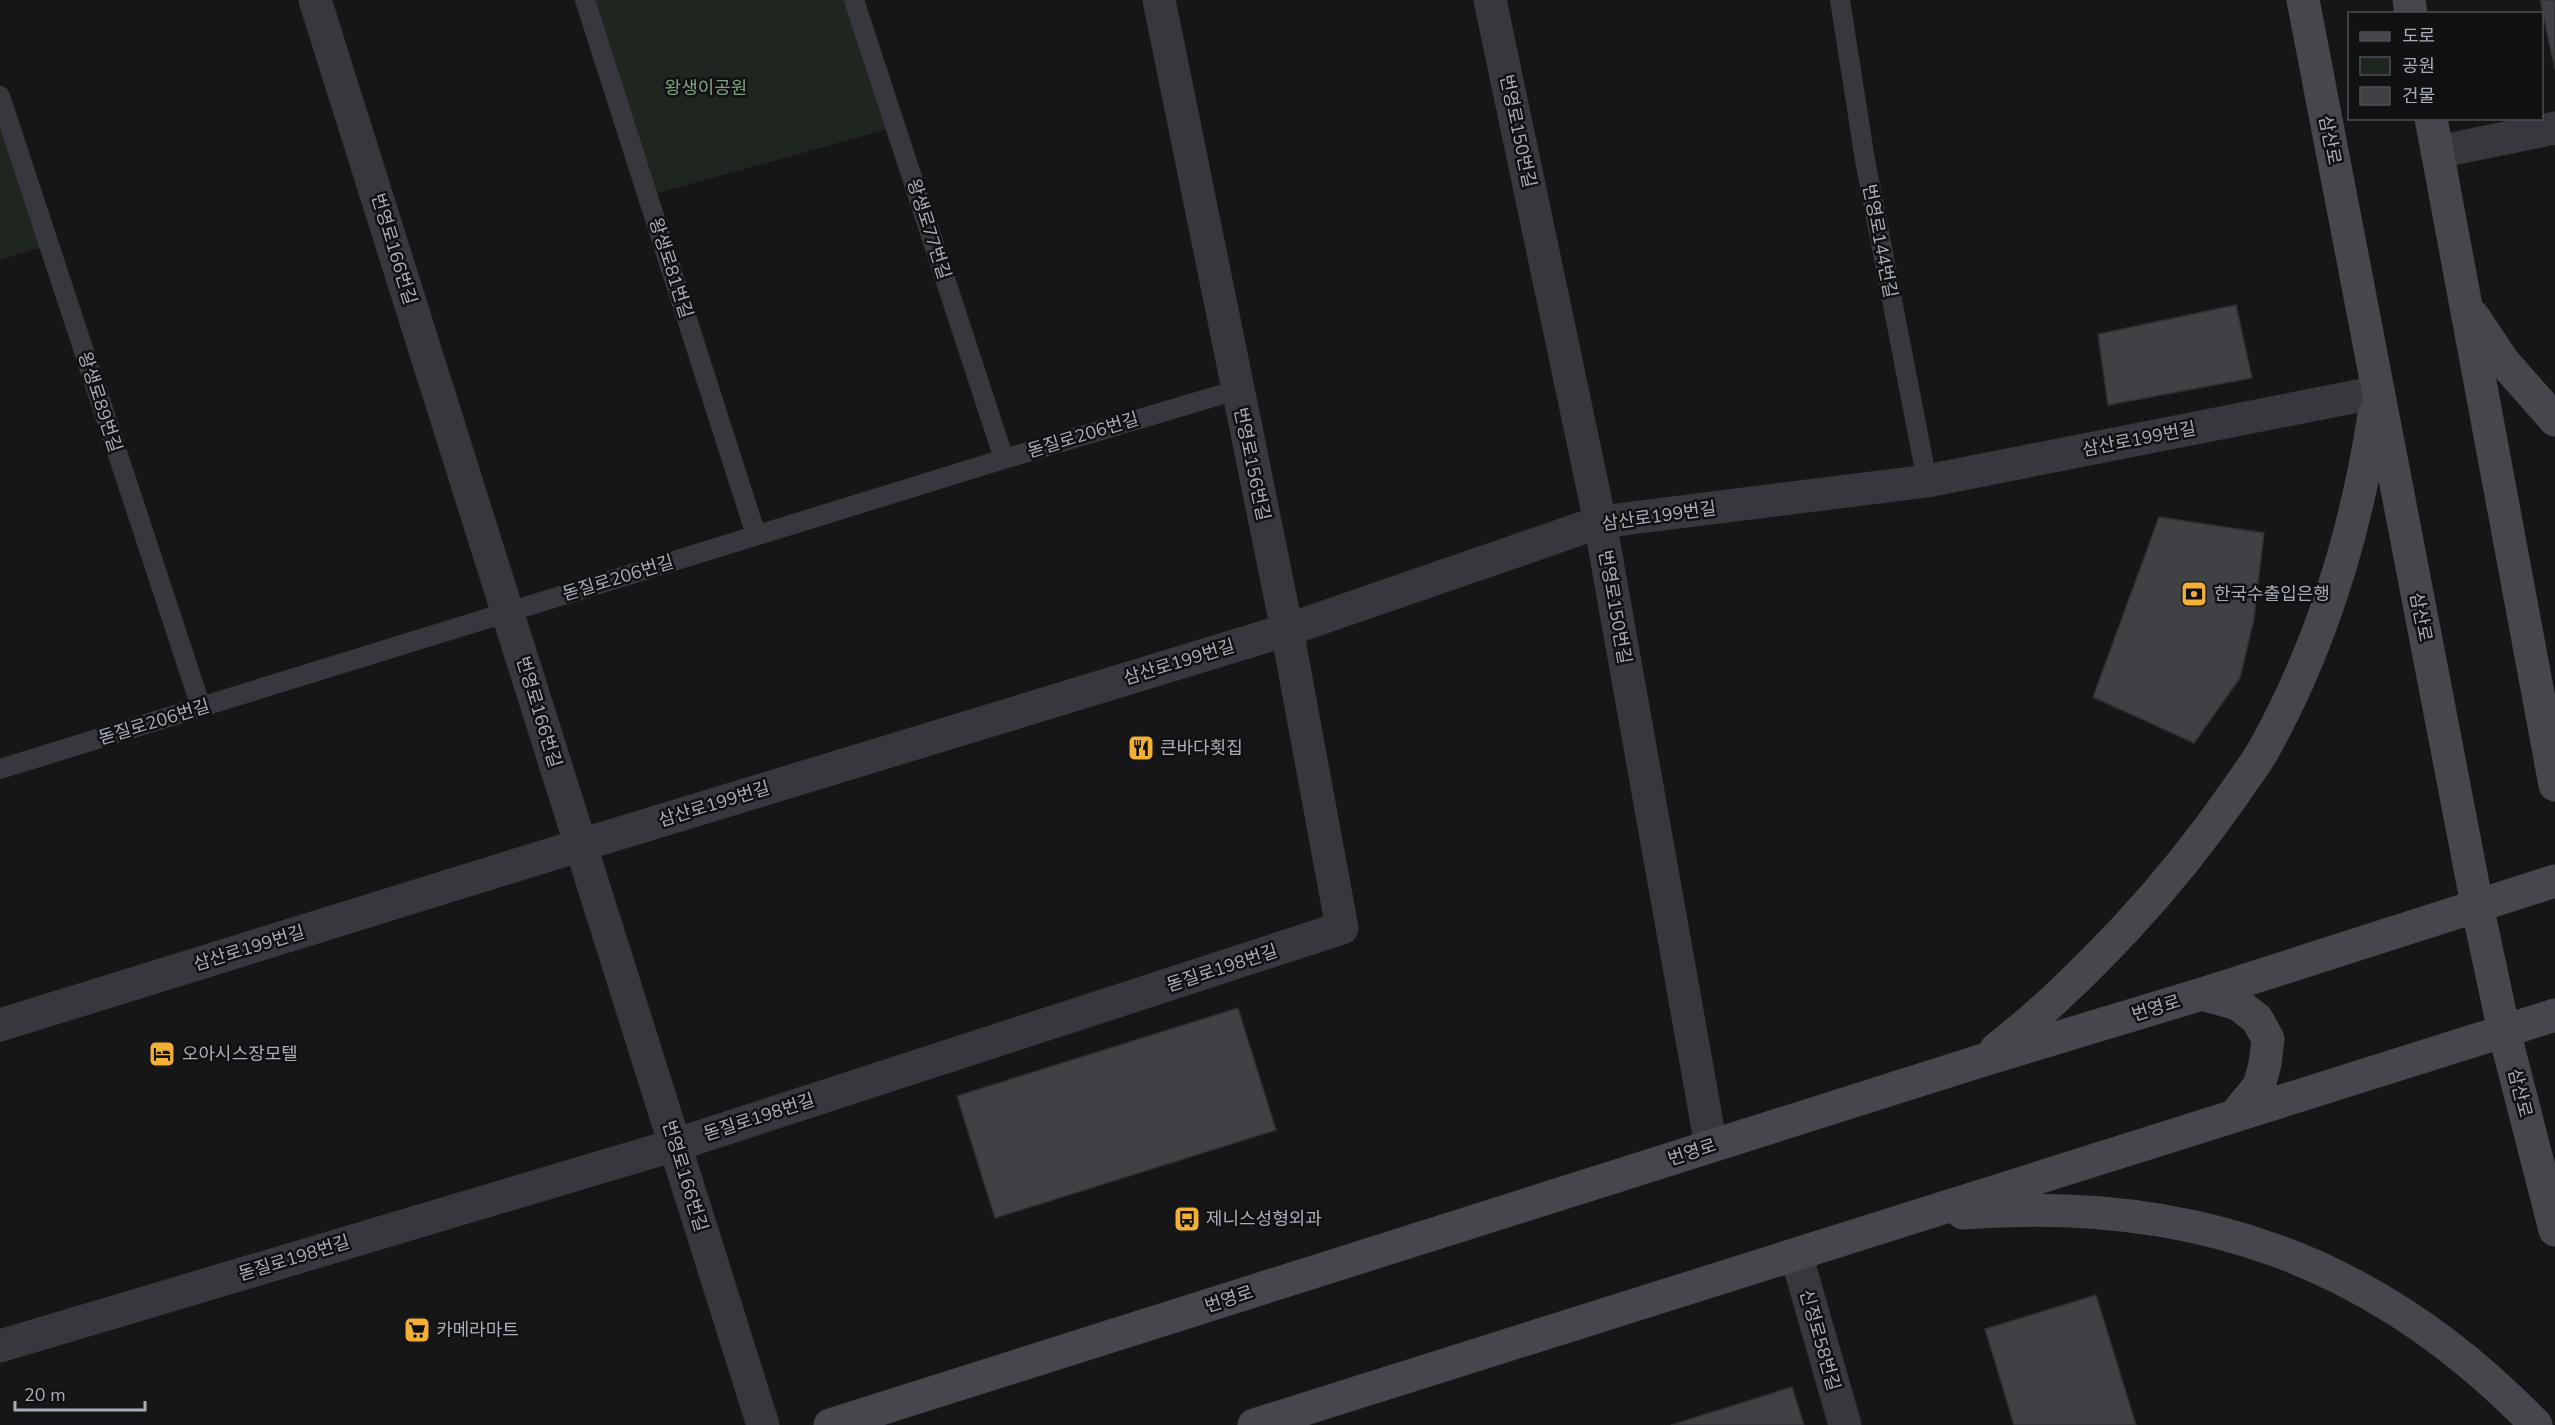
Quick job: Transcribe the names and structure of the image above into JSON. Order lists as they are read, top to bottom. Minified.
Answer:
{"streets":{"main road":["삼산로","번영로"],"street":["번영로150번길","번영로166번길","삼산로199번길","번영로156번길","돋질로198번길","신정로58번길"],"lane":["왕생로77번길","번영로144번길","왕생로81번길","왕생로89번길","돋질로206번길"]},"crossings":[["번영로150번길","삼산로199번길"],["번영로150번길","번영로"],["삼산로","삼산로199번길"],["삼산로","번영로"],["왕생로77번길","돋질로206번길"],["번영로144번길","삼산로199번길"],["번영로166번길","돋질로206번길"],["번영로166번길","삼산로199번길"],["번영로166번길","돋질로198번길"],["왕생로81번길","돋질로206번길"],["왕생로89번길","돋질로206번길"],["돋질로206번길","번영로156번길"],["삼산로199번길","번영로156번길"],["번영로156번길","돋질로198번길"]],"parks":["왕생이공원"],"places":{"bank":["한국수출입은행"],"restaurant":["큰바다횟집"],"hotel":["오아시스장모텔"],"bus stop":["제니스성형외과"],"supermarket":["카메라마트"]},"legend":["도로","공원","건물"],"scale_bar":"20 m"}
